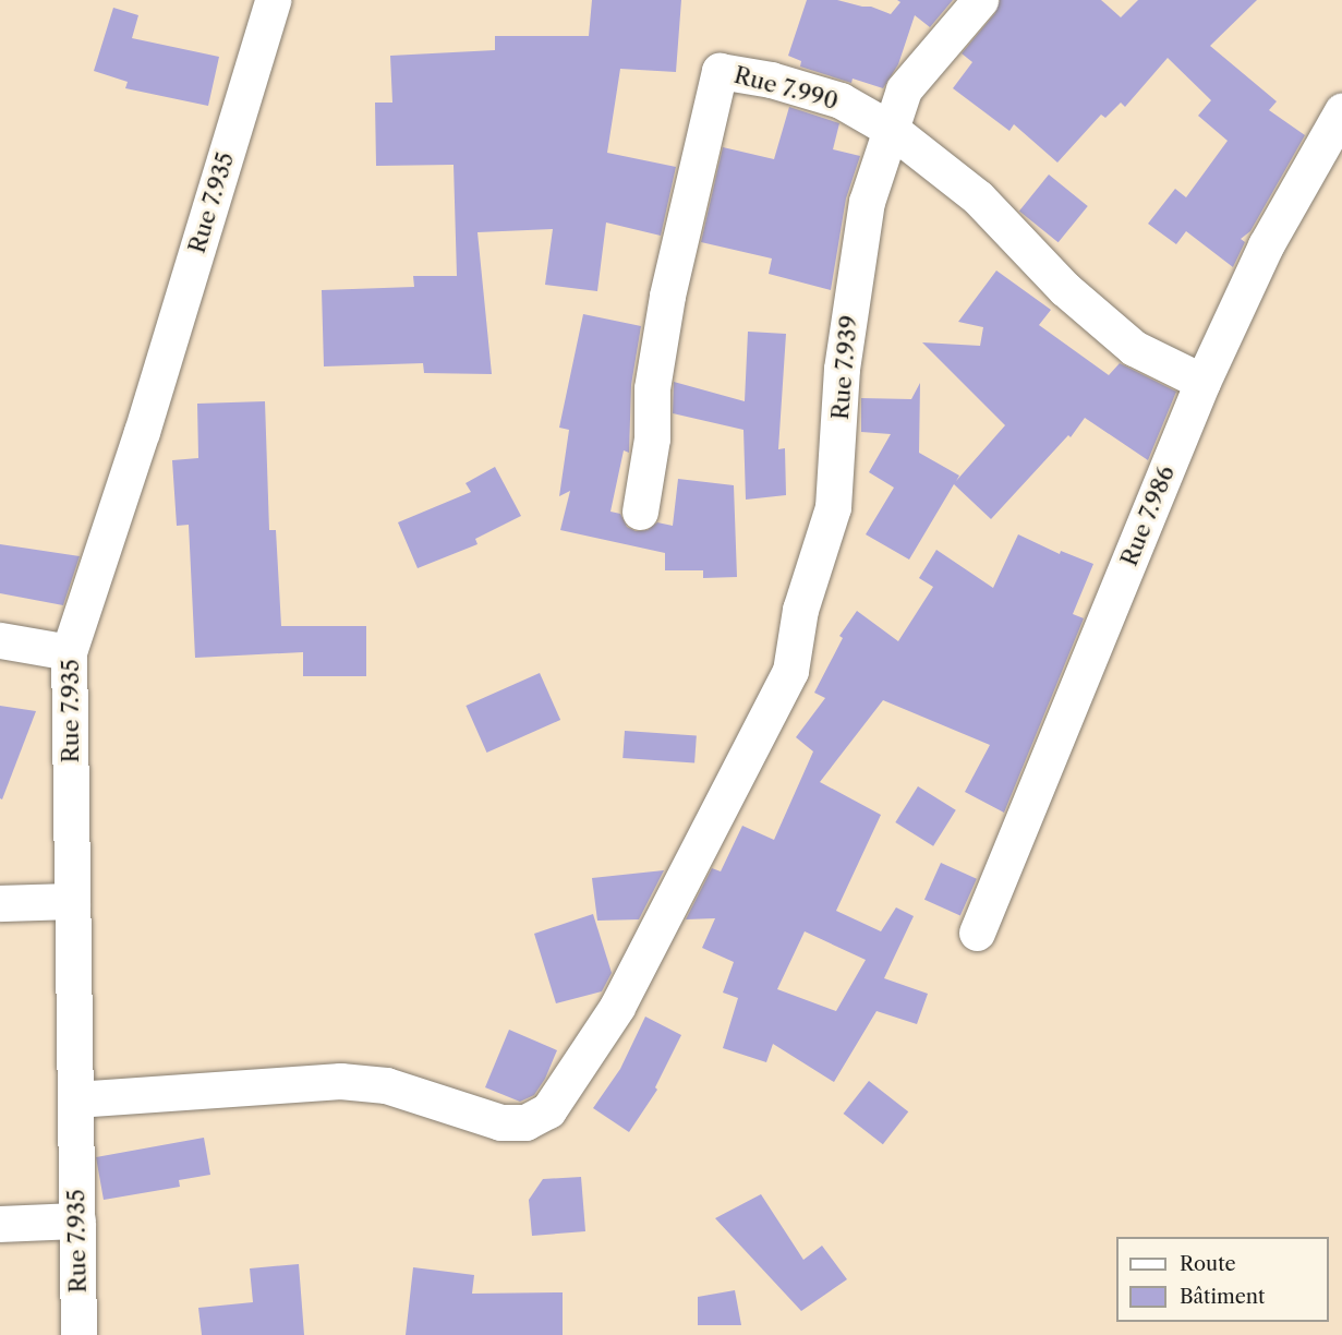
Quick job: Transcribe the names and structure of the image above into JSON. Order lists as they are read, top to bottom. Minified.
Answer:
{"streets":{"street":["Rue 7.990","Rue 7.935","Rue 7.939","Rue 7.986"]},"crossings":[["Rue 7.990","Rue 7.939"],["Rue 7.990","Rue 7.986"],["Rue 7.935","Rue 7.939"]],"legend":["Route","Bâtiment"]}
